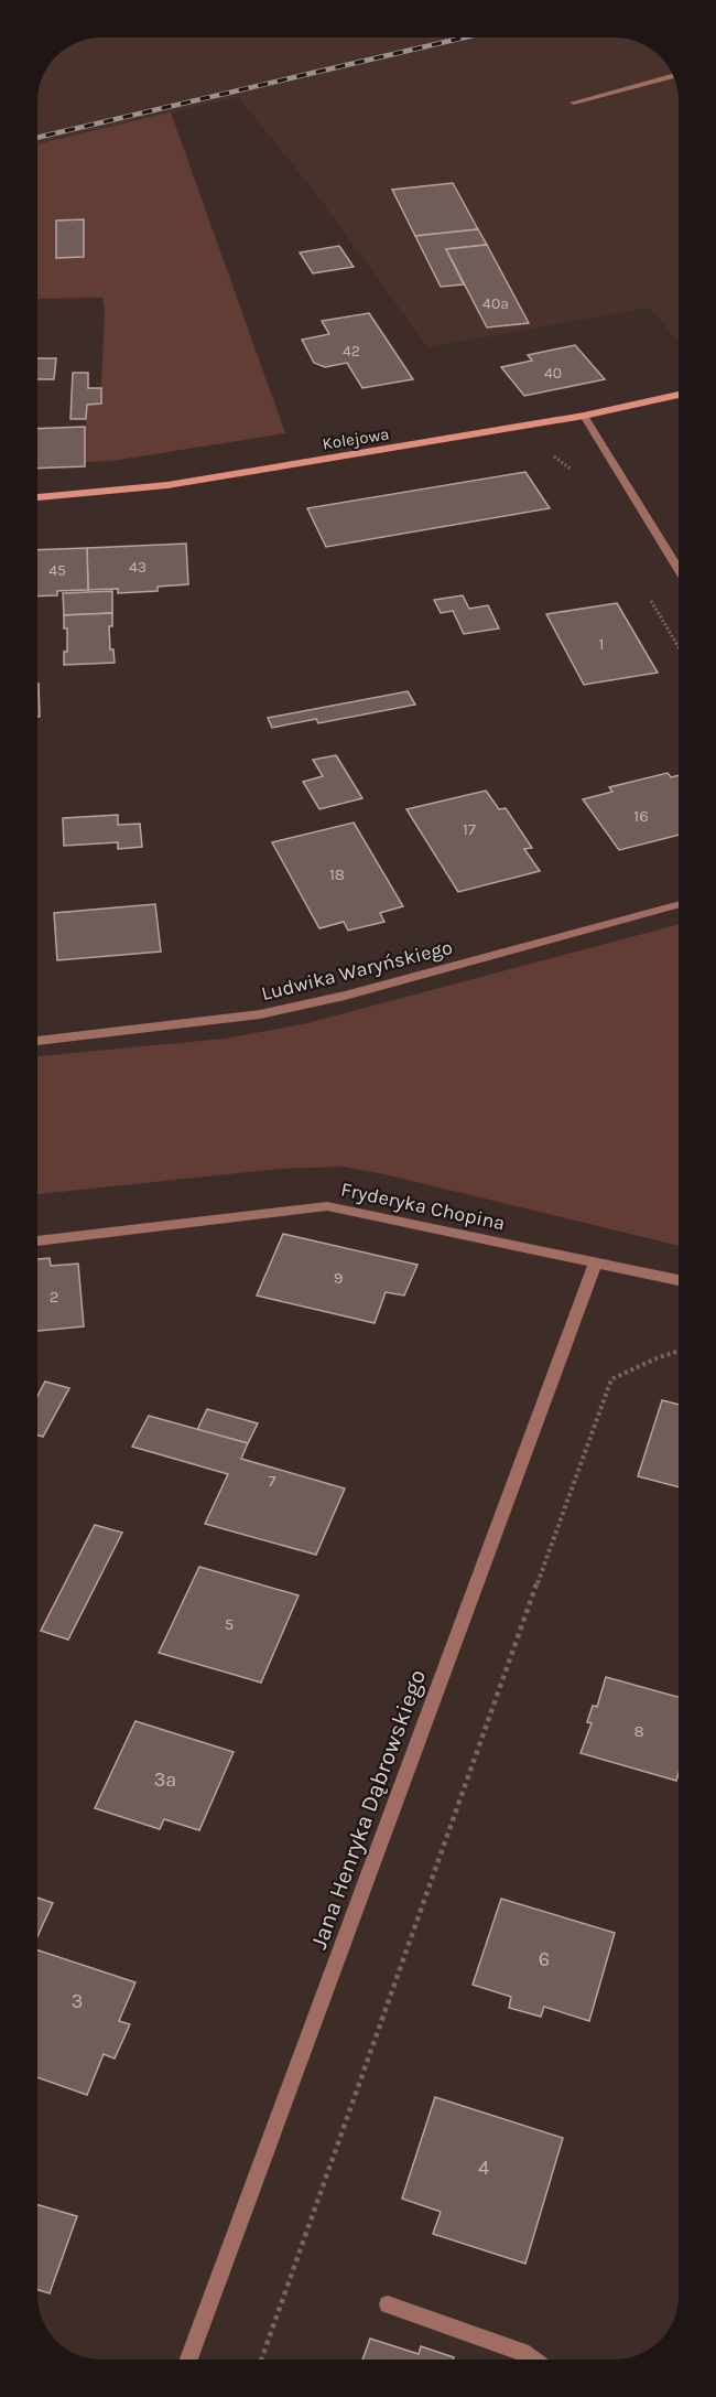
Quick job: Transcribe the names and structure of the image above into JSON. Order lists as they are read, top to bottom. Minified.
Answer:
{"streets":{"street":["Kolejowa","Ludwika Waryńskiego","Fryderyka Chopina","Jana Henryka Dąbrowskiego"]},"crossings":[["Fryderyka Chopina","Jana Henryka Dąbrowskiego"]],"house_numbers":["40a","42","40","43","45","1","16","17","18","9","2","7","5","8","3a","6","3","4"]}
